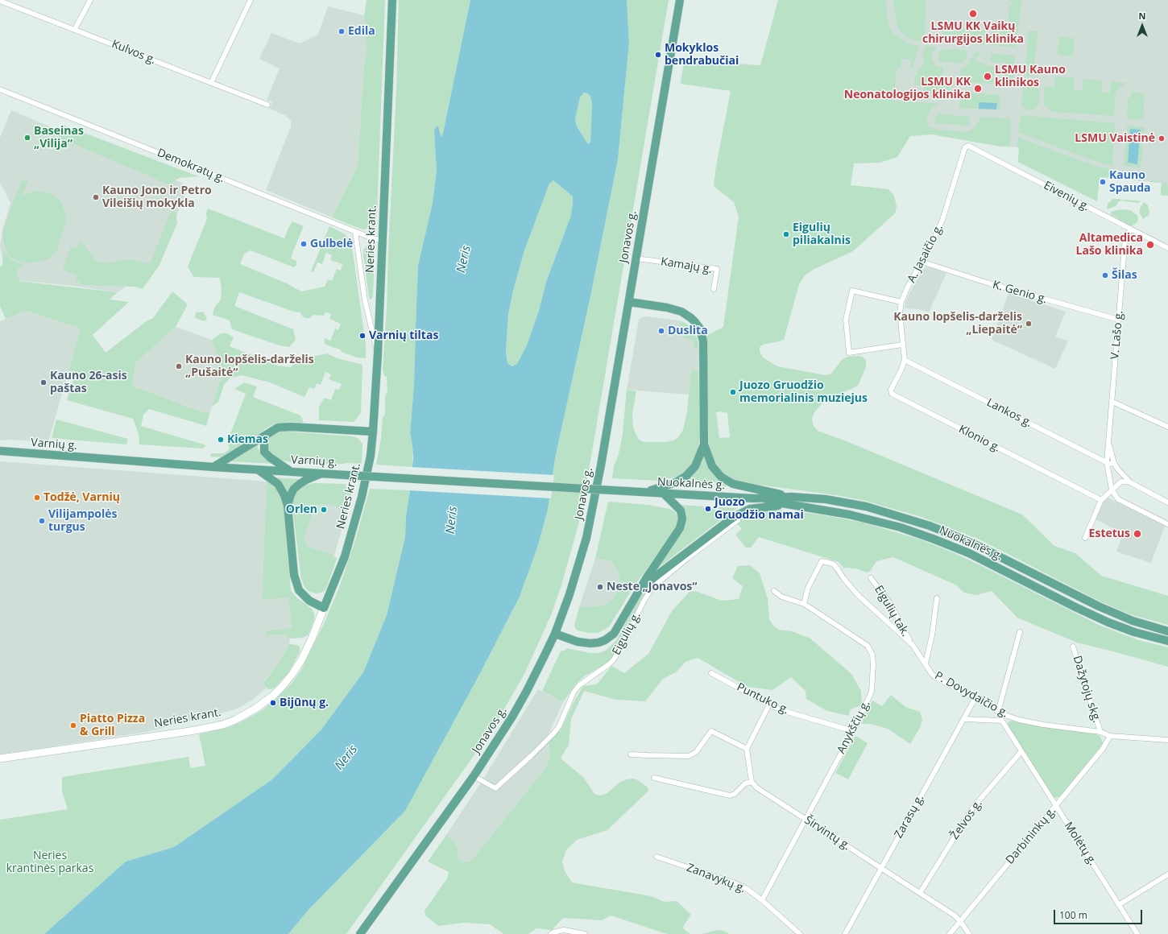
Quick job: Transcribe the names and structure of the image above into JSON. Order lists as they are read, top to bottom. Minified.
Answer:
{"streets":{"main road":["Jonavos g.","Neries krant.","Varnių g.","Nuokalnės g."],"street":["Kulvos g.","Demokratų g.","Eivenių g.","A. Jasaičio g.","Kamajų g.","K. Genio g.","V. Lašo g.","Lankos g.","Klonio g.","Eigulių tak.","Eigulių g.","Dažytojų skg.","P. Dovydaičio g.","Puntuko g.","Anykščių g.","Zarasų g.","Želvos g.","Širvintų g.","Darbininkų g.","Molėtų g.","Zanavykų g."]},"crossings":[["Demokratų g.","Neries krant."],["Eivenių g.","A. Jasaičio g."],["Eivenių g.","V. Lašo g."],["Jonavos g.","Kamajų g."],["Jonavos g.","Eigulių g."],["A. Jasaičio g.","K. Genio g."],["A. Jasaičio g.","Lankos g."],["A. Jasaičio g.","Klonio g."],["K. Genio g.","V. Lašo g."],["V. Lašo g.","Lankos g."],["Lankos g.","Klonio g."],["Varnių g.","Nuokalnės g."],["Eigulių tak.","P. Dovydaičio g."],["Dažytojų skg.","P. Dovydaičio g."],["P. Dovydaičio g.","Anykščių g."],["P. Dovydaičio g.","Zarasų g."],["P. Dovydaičio g.","Darbininkų g."],["Puntuko g.","Anykščių g."],["Anykščių g.","Širvintų g."],["Anykščių g.","Zanavykų g."],["Zarasų g.","Širvintų g."],["Želvos g.","Širvintų g."],["Želvos g.","Molėtų g."],["Širvintų g.","Darbininkų g."],["Darbininkų g.","Molėtų g."]],"water":["Neris"],"parks":["Neries krantinės parkas"],"places":["LSMU KK Vaikų chirurgijos klinika","Edila","Mokyklos bendrabučiai","LSMU Kauno klinikos","LSMU KK Neonatologijos klinika","Baseinas „Vilija“","LSMU Vaistinė","Kauno Spauda","Kauno Jono ir Petro Vileišių mokykla","Eigulių piliakalnis","Gulbelė","Altamedica Lašo klinika","Šilas","Kauno lopšelis-darželis „Liepaitė“","Duslita","Varnių tiltas","Kauno lopšelis-darželis „Pušaitė“","Kauno 26-asis paštas","Juozo Gruodžio memorialinis muziejus","Kiemas","Todžė, Varnių","Juozo Gruodžio namai","Orlen","Vilijampolės turgus","Estetus","Neste „Jonavos“","Bijūnų g.","Piatto Pizza & Grill"],"scale_bar":"100 m","north":"top"}
